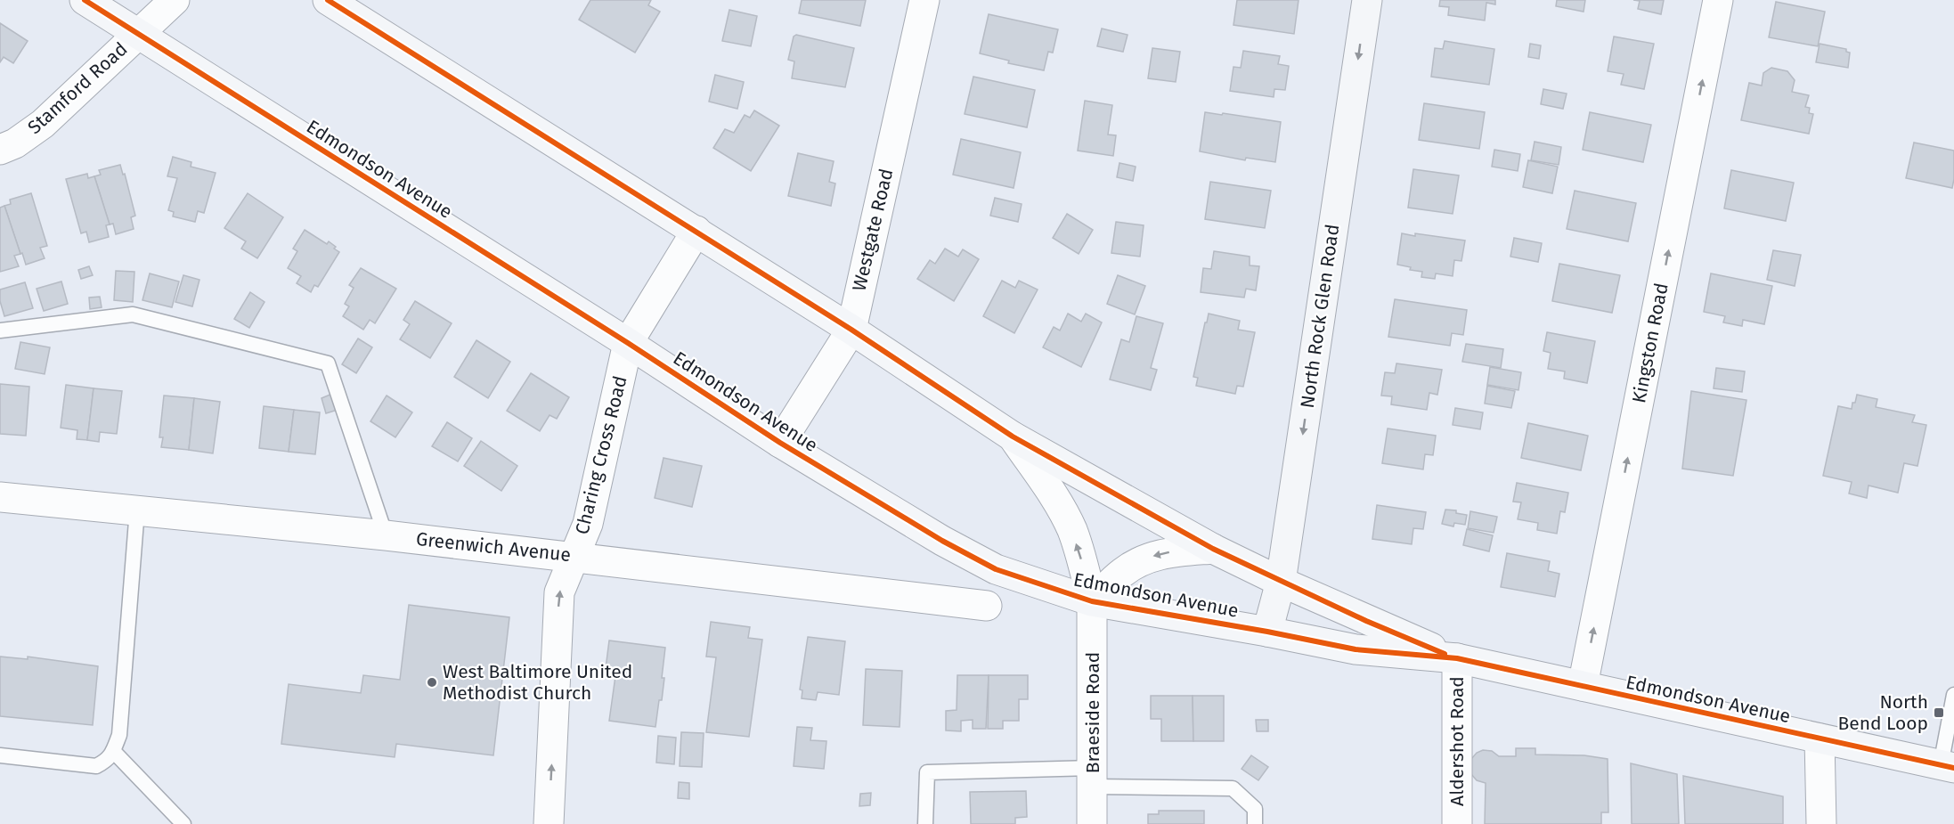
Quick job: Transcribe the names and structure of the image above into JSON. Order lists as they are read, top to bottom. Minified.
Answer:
{"streets":{"main road":["Edmondson Avenue","North Rock Glen Road"],"street":["Stamford Road","Westgate Road","Kingston Road","Charing Cross Road","Greenwich Avenue","Braeside Road","Aldershot Road"]},"crossings":[["Stamford Road","Edmondson Avenue"],["Edmondson Avenue","Westgate Road"],["Edmondson Avenue","North Rock Glen Road"],["Edmondson Avenue","Kingston Road"],["Edmondson Avenue","Charing Cross Road"],["Edmondson Avenue","Braeside Road"],["Edmondson Avenue","Aldershot Road"],["Charing Cross Road","Greenwich Avenue"]],"one_way":["North Rock Glen Road","Kingston Road","Charing Cross Road","Braeside Road"],"places":{"other":["West Baltimore United Methodist Church"],"transit":["North Bend Loop"]}}
